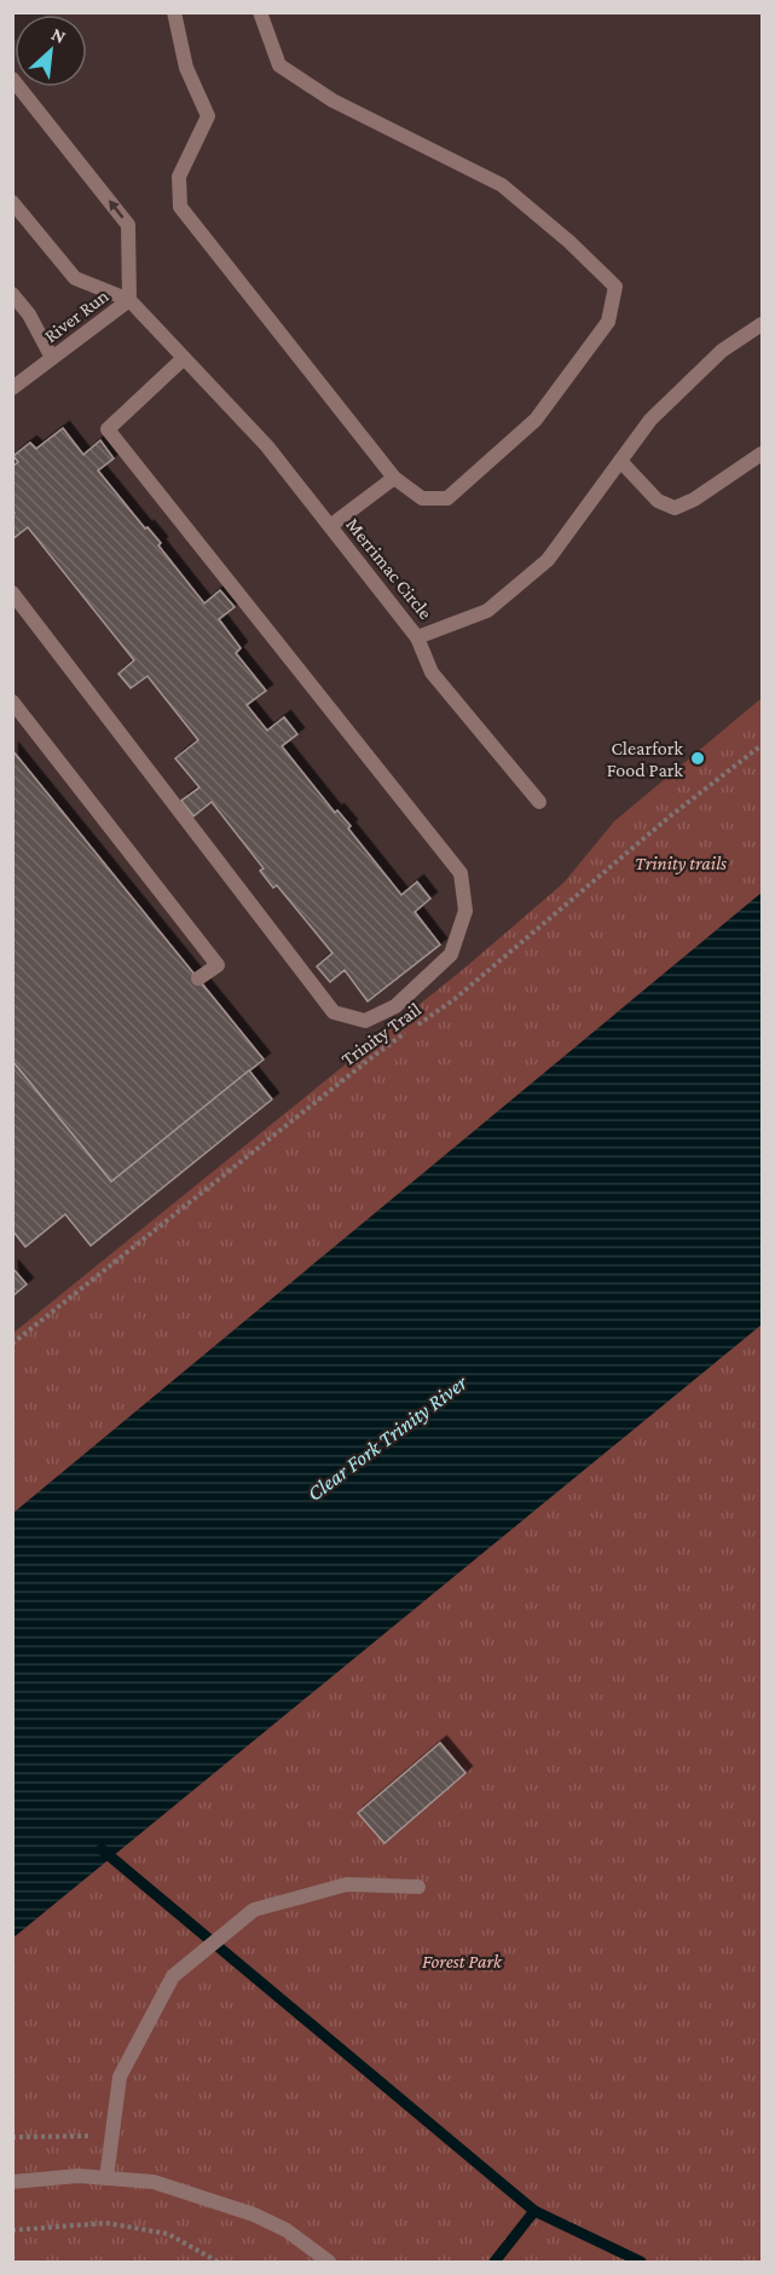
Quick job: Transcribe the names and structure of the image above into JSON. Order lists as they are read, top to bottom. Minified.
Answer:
{"streets":{"street":["River Run","Merrimac Circle"],"path":["Trinity Trail"]},"crossings":[["River Run","Merrimac Circle"]],"water":["Clear Fork Trinity River"],"parks":["Trinity trails","Forest Park"],"places":["Clearfork Food Park"],"north":"top right"}
